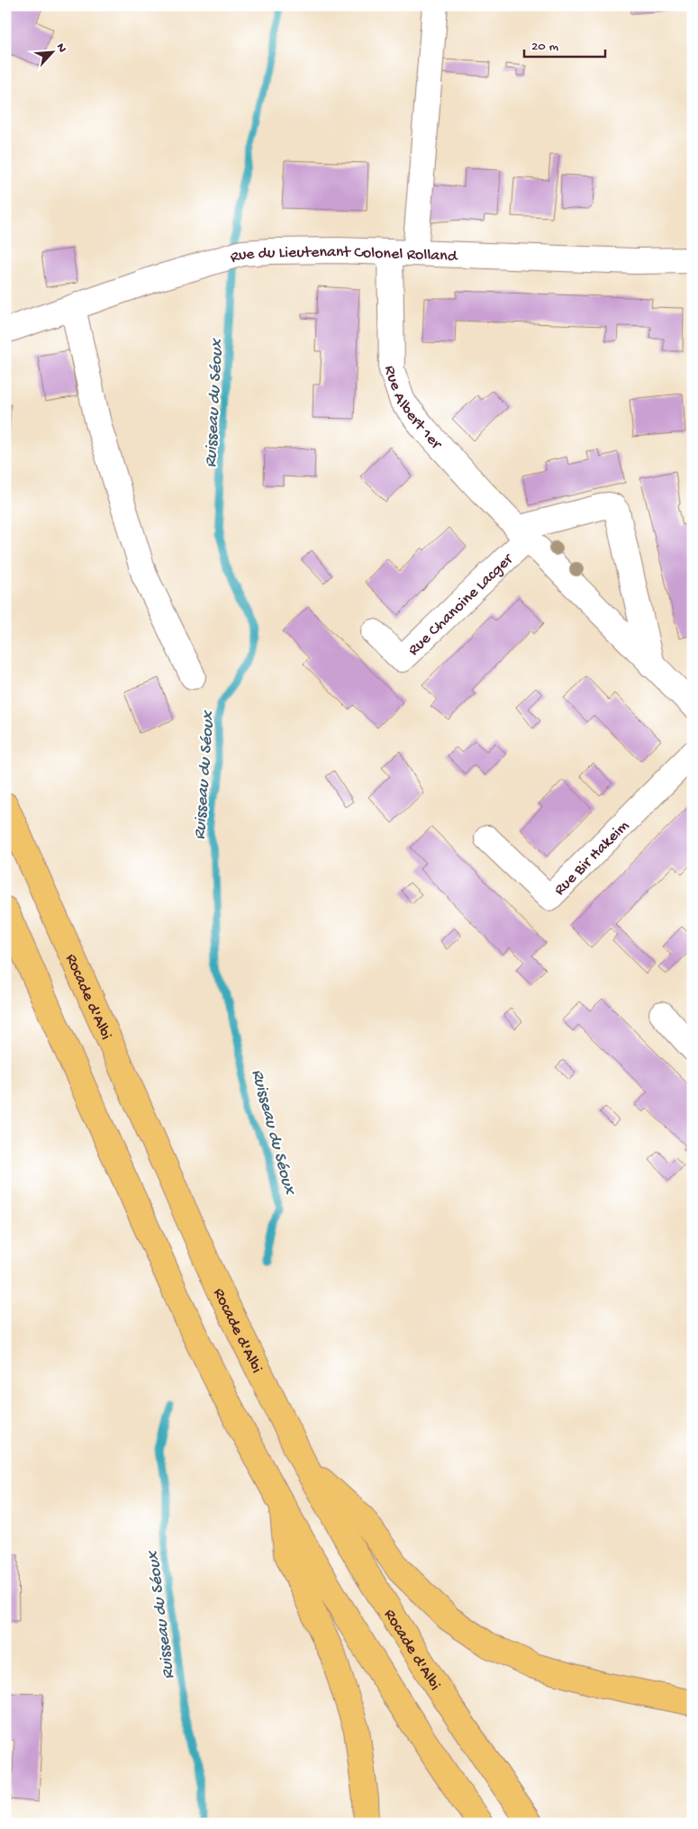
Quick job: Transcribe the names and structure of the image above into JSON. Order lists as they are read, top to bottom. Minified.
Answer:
{"streets":{"highway":["Rocade d'Albi"],"street":["Rue du Lieutenant Colonel Rolland","Rue Albert 1er","Rue Chanoine Lacger","Rue Bir Hakeim"]},"crossings":[["Rue du Lieutenant Colonel Rolland","Rue Albert 1er"],["Rue Albert 1er","Rue Chanoine Lacger"]],"water":["Ruisseau du Séoux"],"scale_bar":"20 m","north":"top right"}
